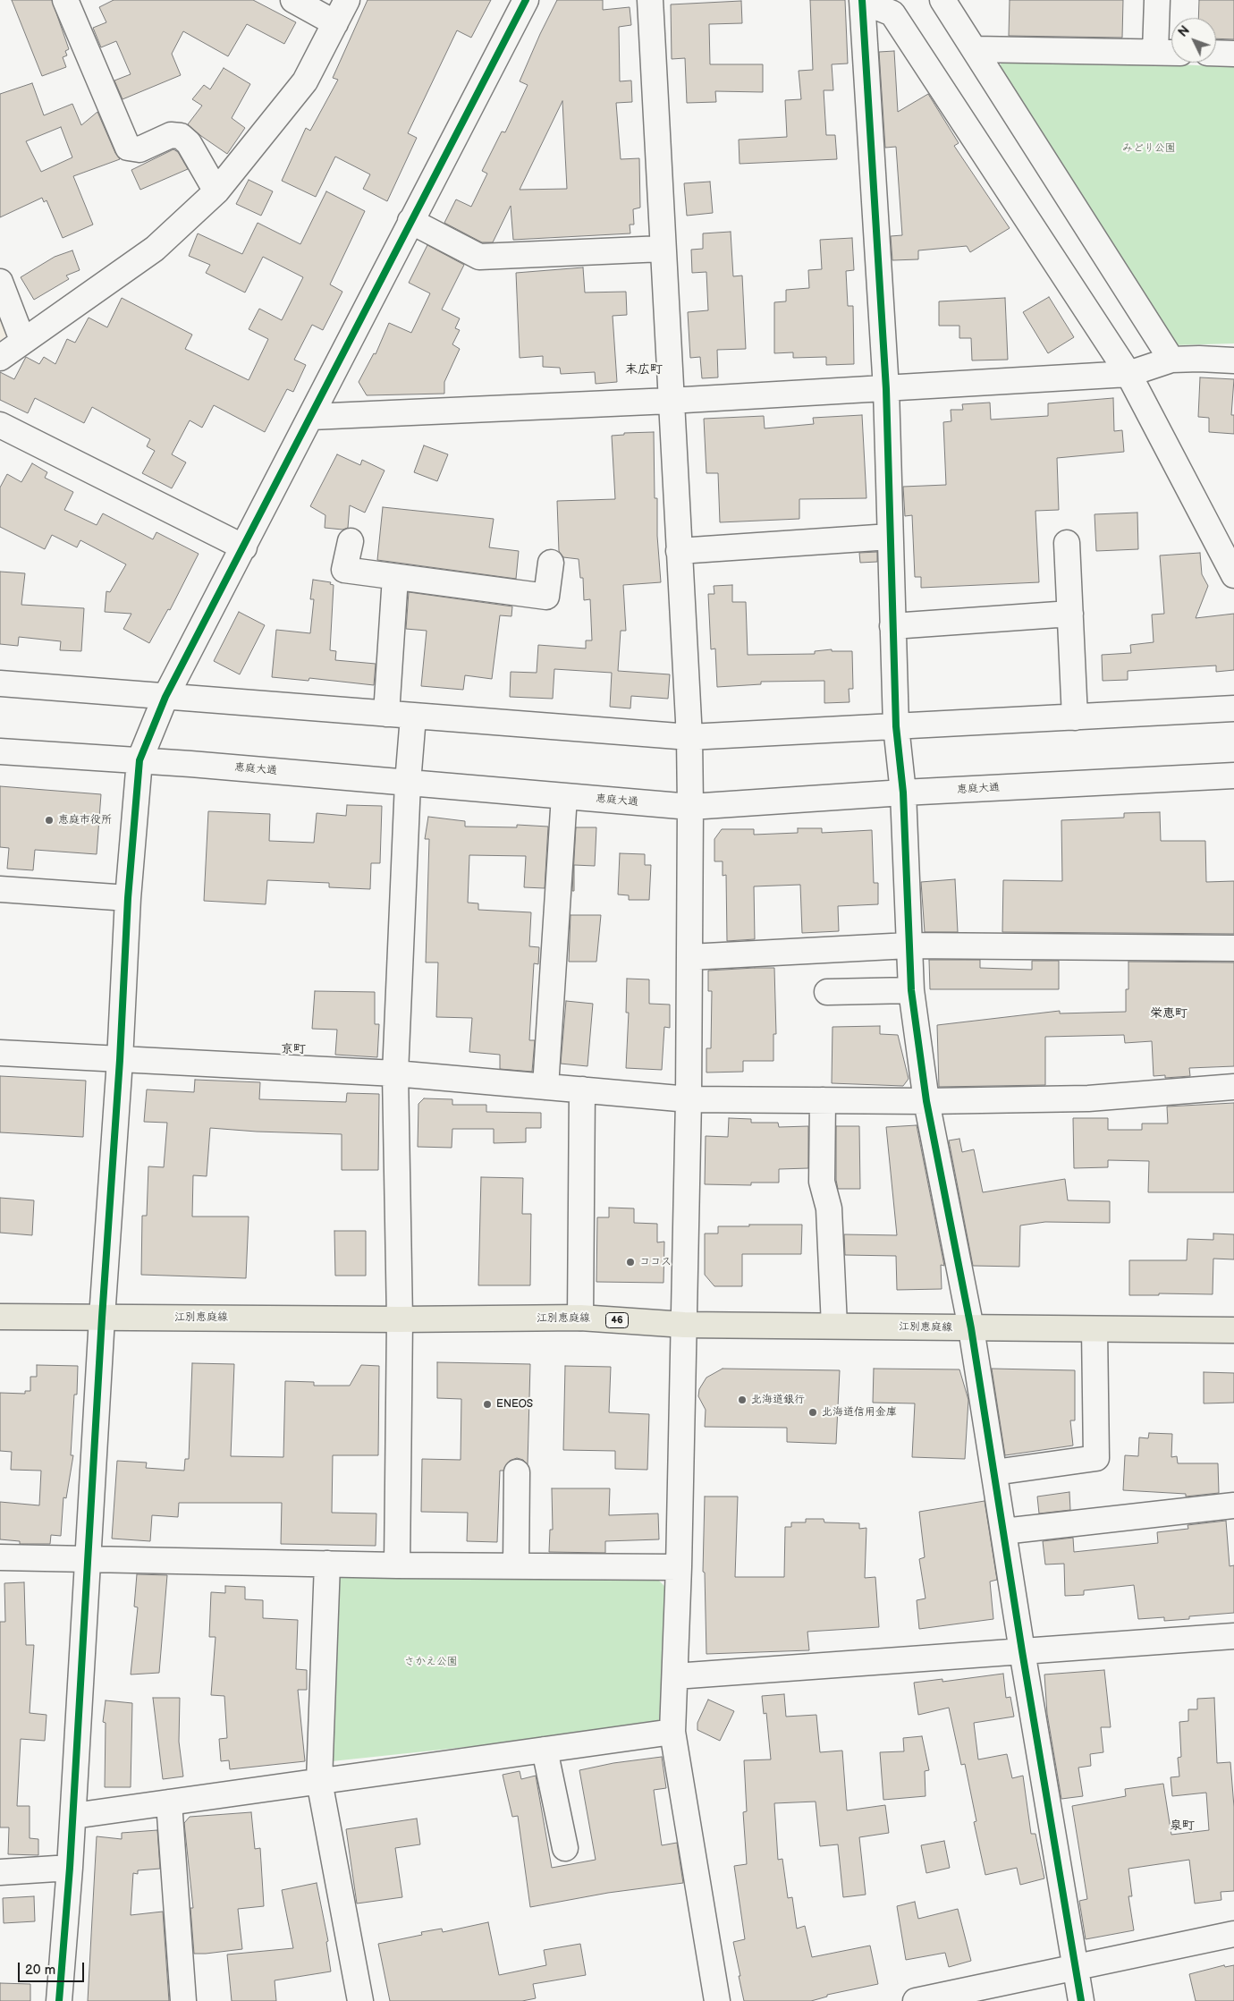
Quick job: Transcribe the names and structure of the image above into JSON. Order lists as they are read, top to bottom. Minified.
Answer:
{"streets":{"main road":["江別恵庭線","46"],"street":["恵庭大通"]},"districts":["末広町","栄恵町","京町","泉町"],"parks":["みどり公園","さかえ公園"],"places":["恵庭市役所","ココス","北海道銀行","ENEOS","北海道信用金庫"],"scale_bar":"20 m","north":"top left"}
